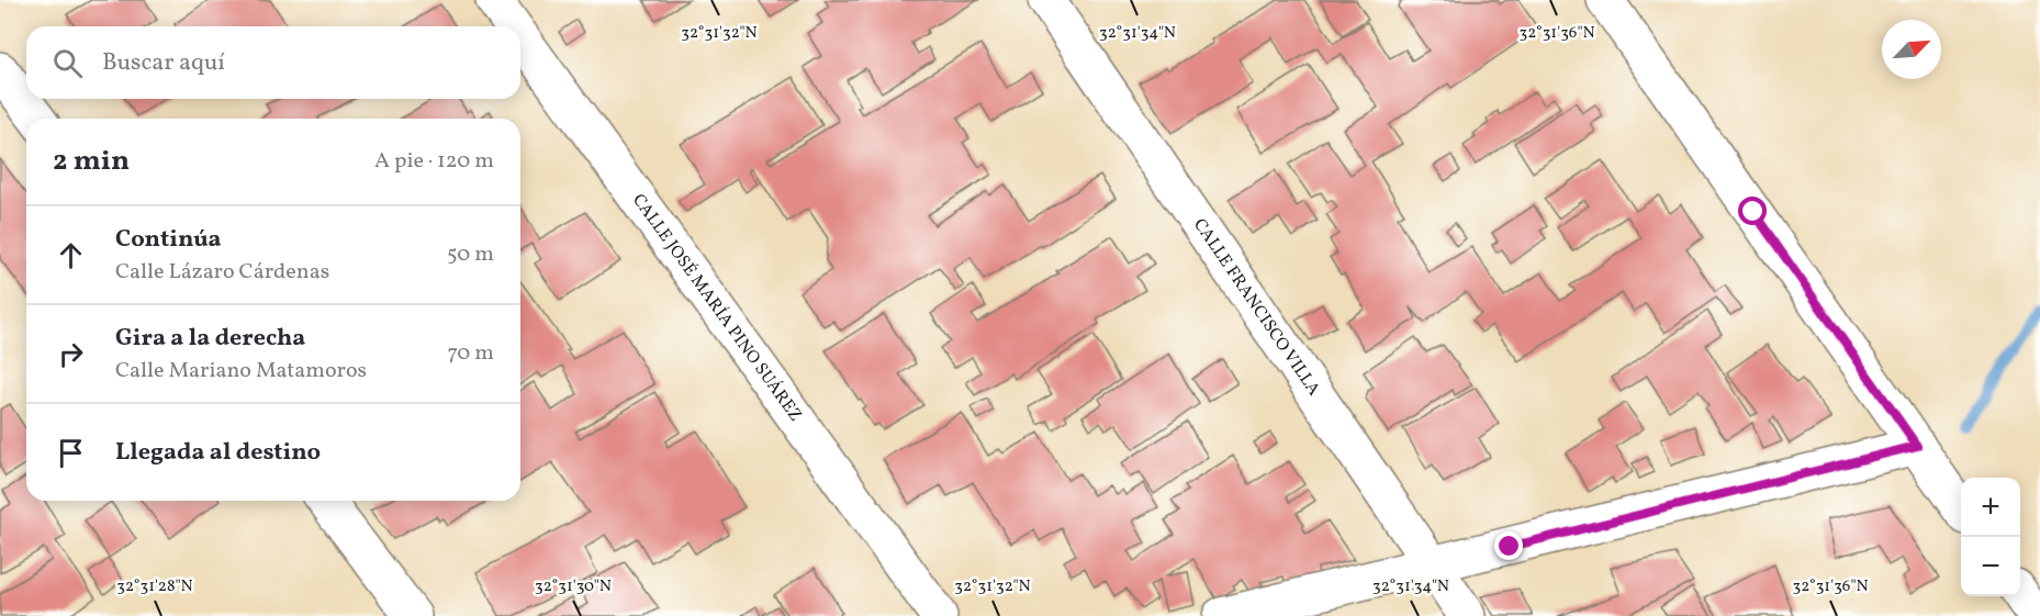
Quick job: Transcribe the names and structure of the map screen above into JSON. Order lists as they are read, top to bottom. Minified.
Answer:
{"streets":{"street":["CALLE JOSÉ MARÍA PINO SUÁREZ","CALLE FRANCISCO VILLA"]},"north":"top right","page":{"search":"Buscar aquí","heading":["2 min","A pie · 120 m"],"list":[["Continúa","Calle Lázaro Cárdenas","50 m"],["Gira a la derecha","Calle Mariano Matamoros","70 m"],"Llegada al destino"],"map_buttons":["+","−"]},"coordinates":["32°31'32\"N","32°31'34\"N","32°31'36\"N","32°31'28\"N","32°31'30\"N"]}
